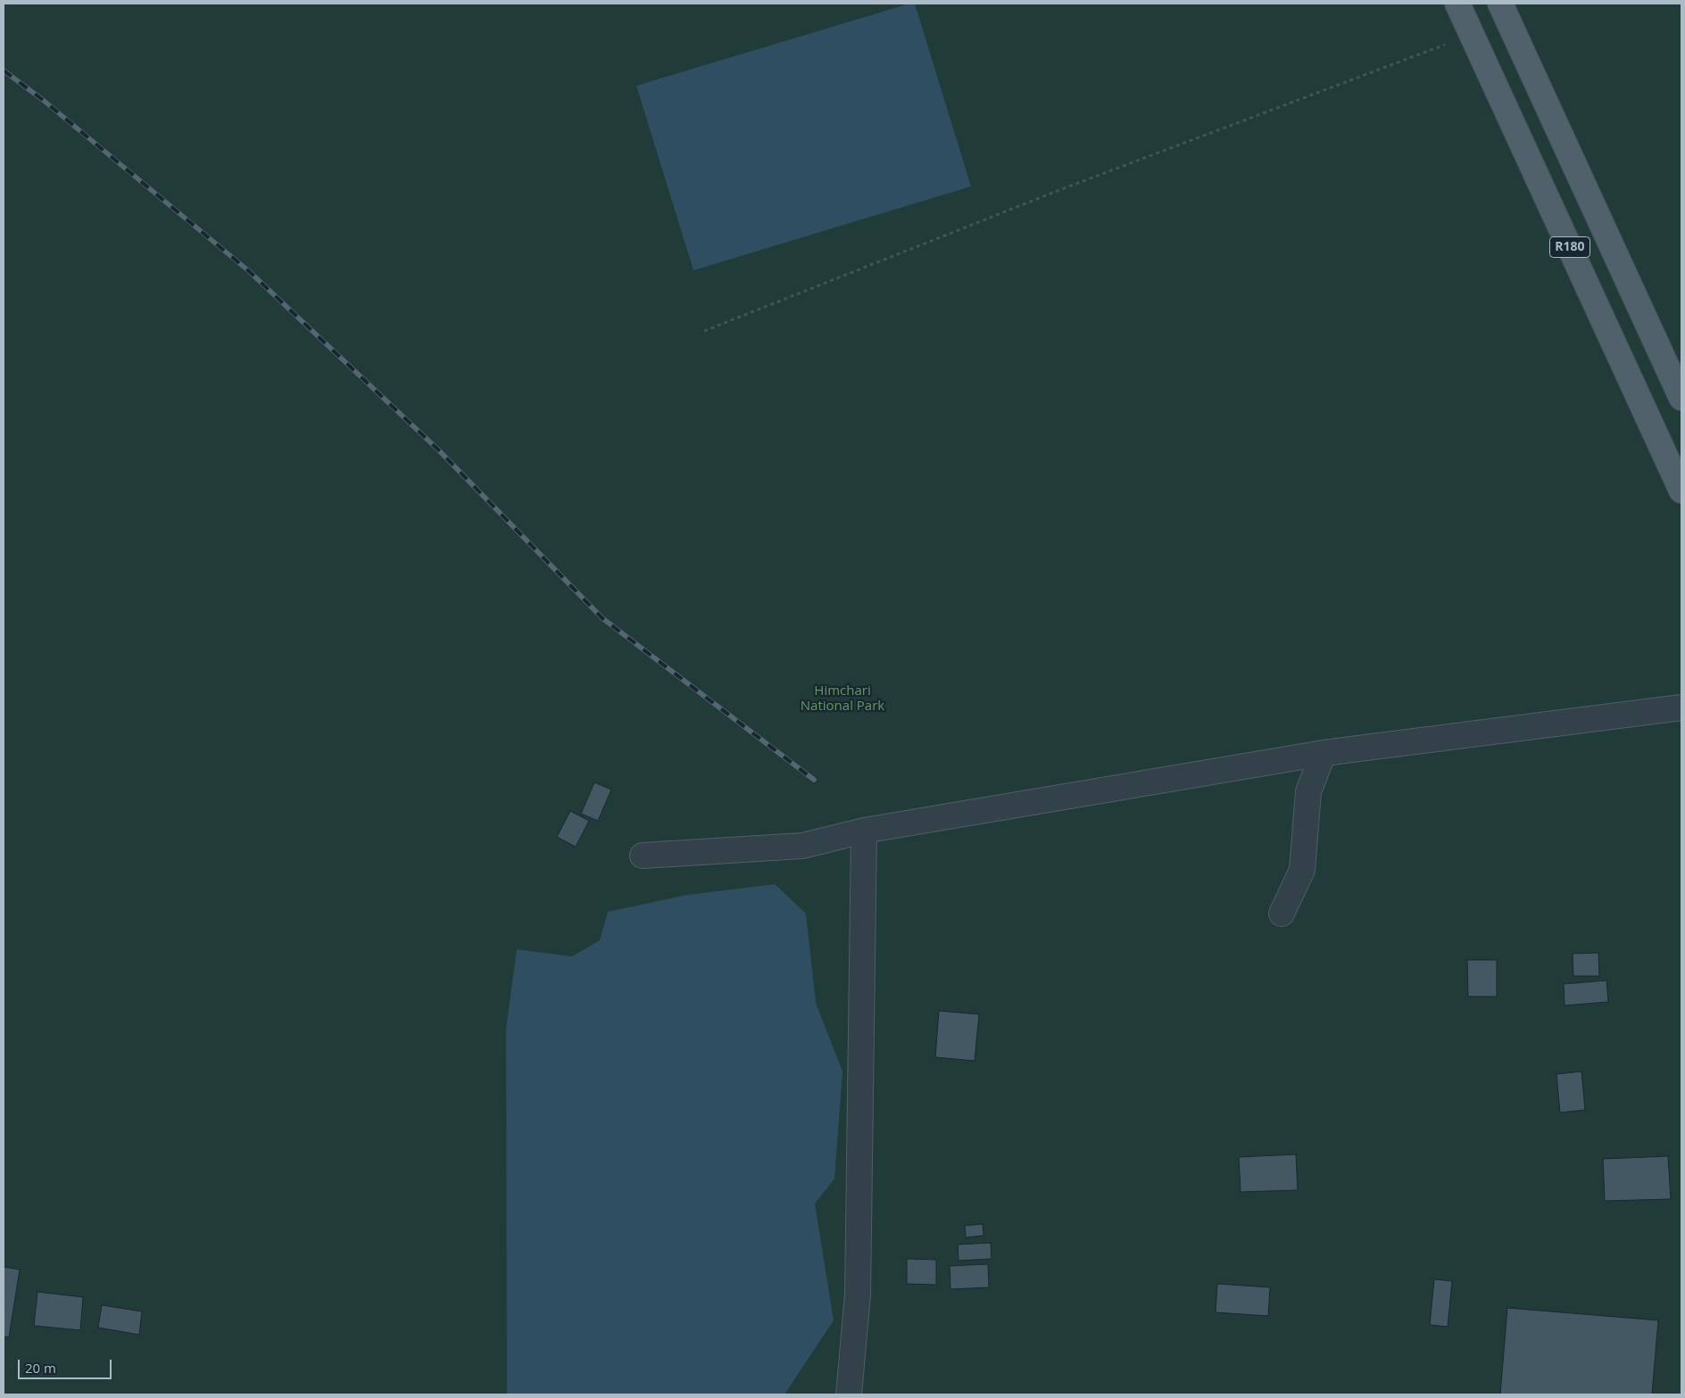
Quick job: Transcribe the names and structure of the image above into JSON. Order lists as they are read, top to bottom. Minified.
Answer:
{"streets":{"main road":["R180"]},"parks":["Himchari National Park"],"scale_bar":"20 m"}
